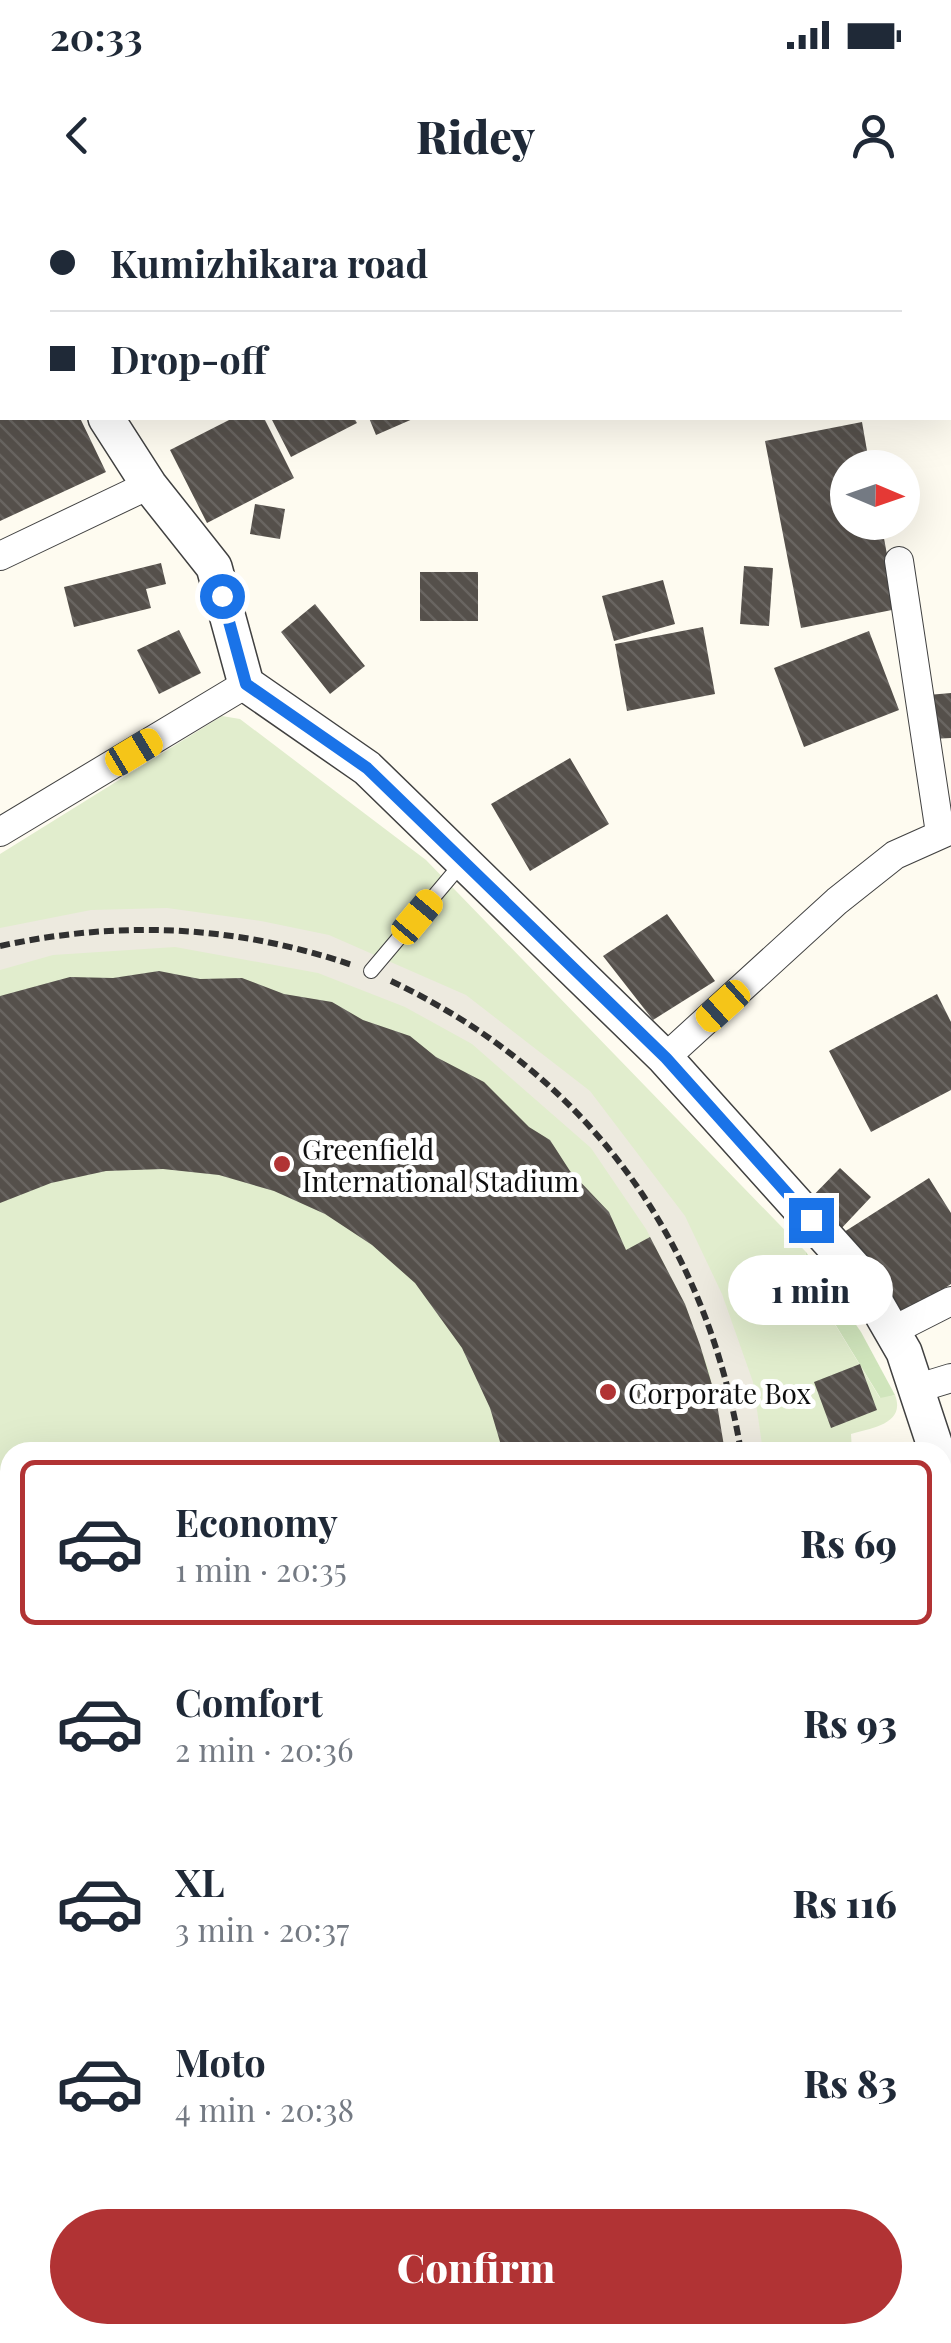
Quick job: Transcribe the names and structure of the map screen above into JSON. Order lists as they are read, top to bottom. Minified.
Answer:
{"places":["Greenfield International Stadium","Corporate Box"],"north":"right","page":{"status":"20:33","header":"Ridey","banner":["Kumizhikara road","Drop-off"],"bubble":"1 min","list":[{"name":"Economy","note":"1 min · 20:35","value":"Rs 69"},{"name":"Comfort","note":"2 min · 20:36","value":"Rs 93"},{"name":"XL","note":"3 min · 20:37","value":"Rs 116"},{"name":"Moto","note":"4 min · 20:38","value":"Rs 83"}],"buttons":"Confirm"}}
